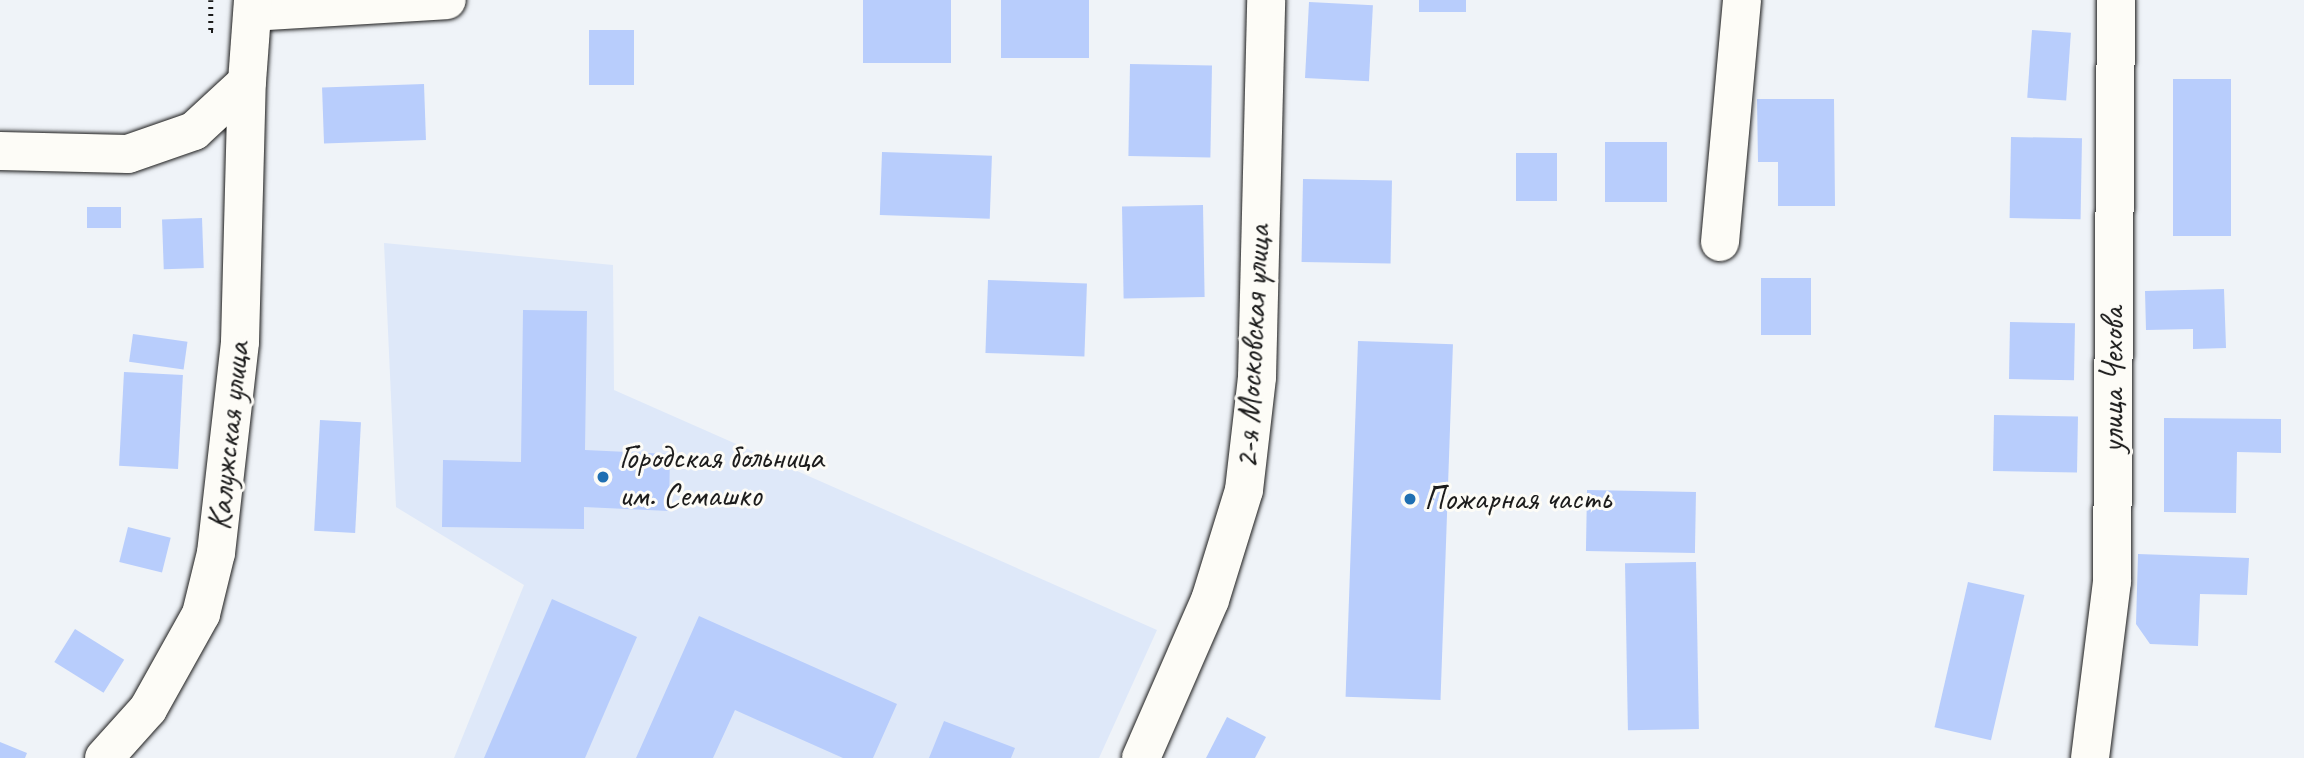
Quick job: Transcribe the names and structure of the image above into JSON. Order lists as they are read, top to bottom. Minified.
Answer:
{"streets":{"street":["2-я Московская улица","улица Чехова","Калужская улица"]},"places":["Городская больница им. Семашко","Пожарная часть"]}
